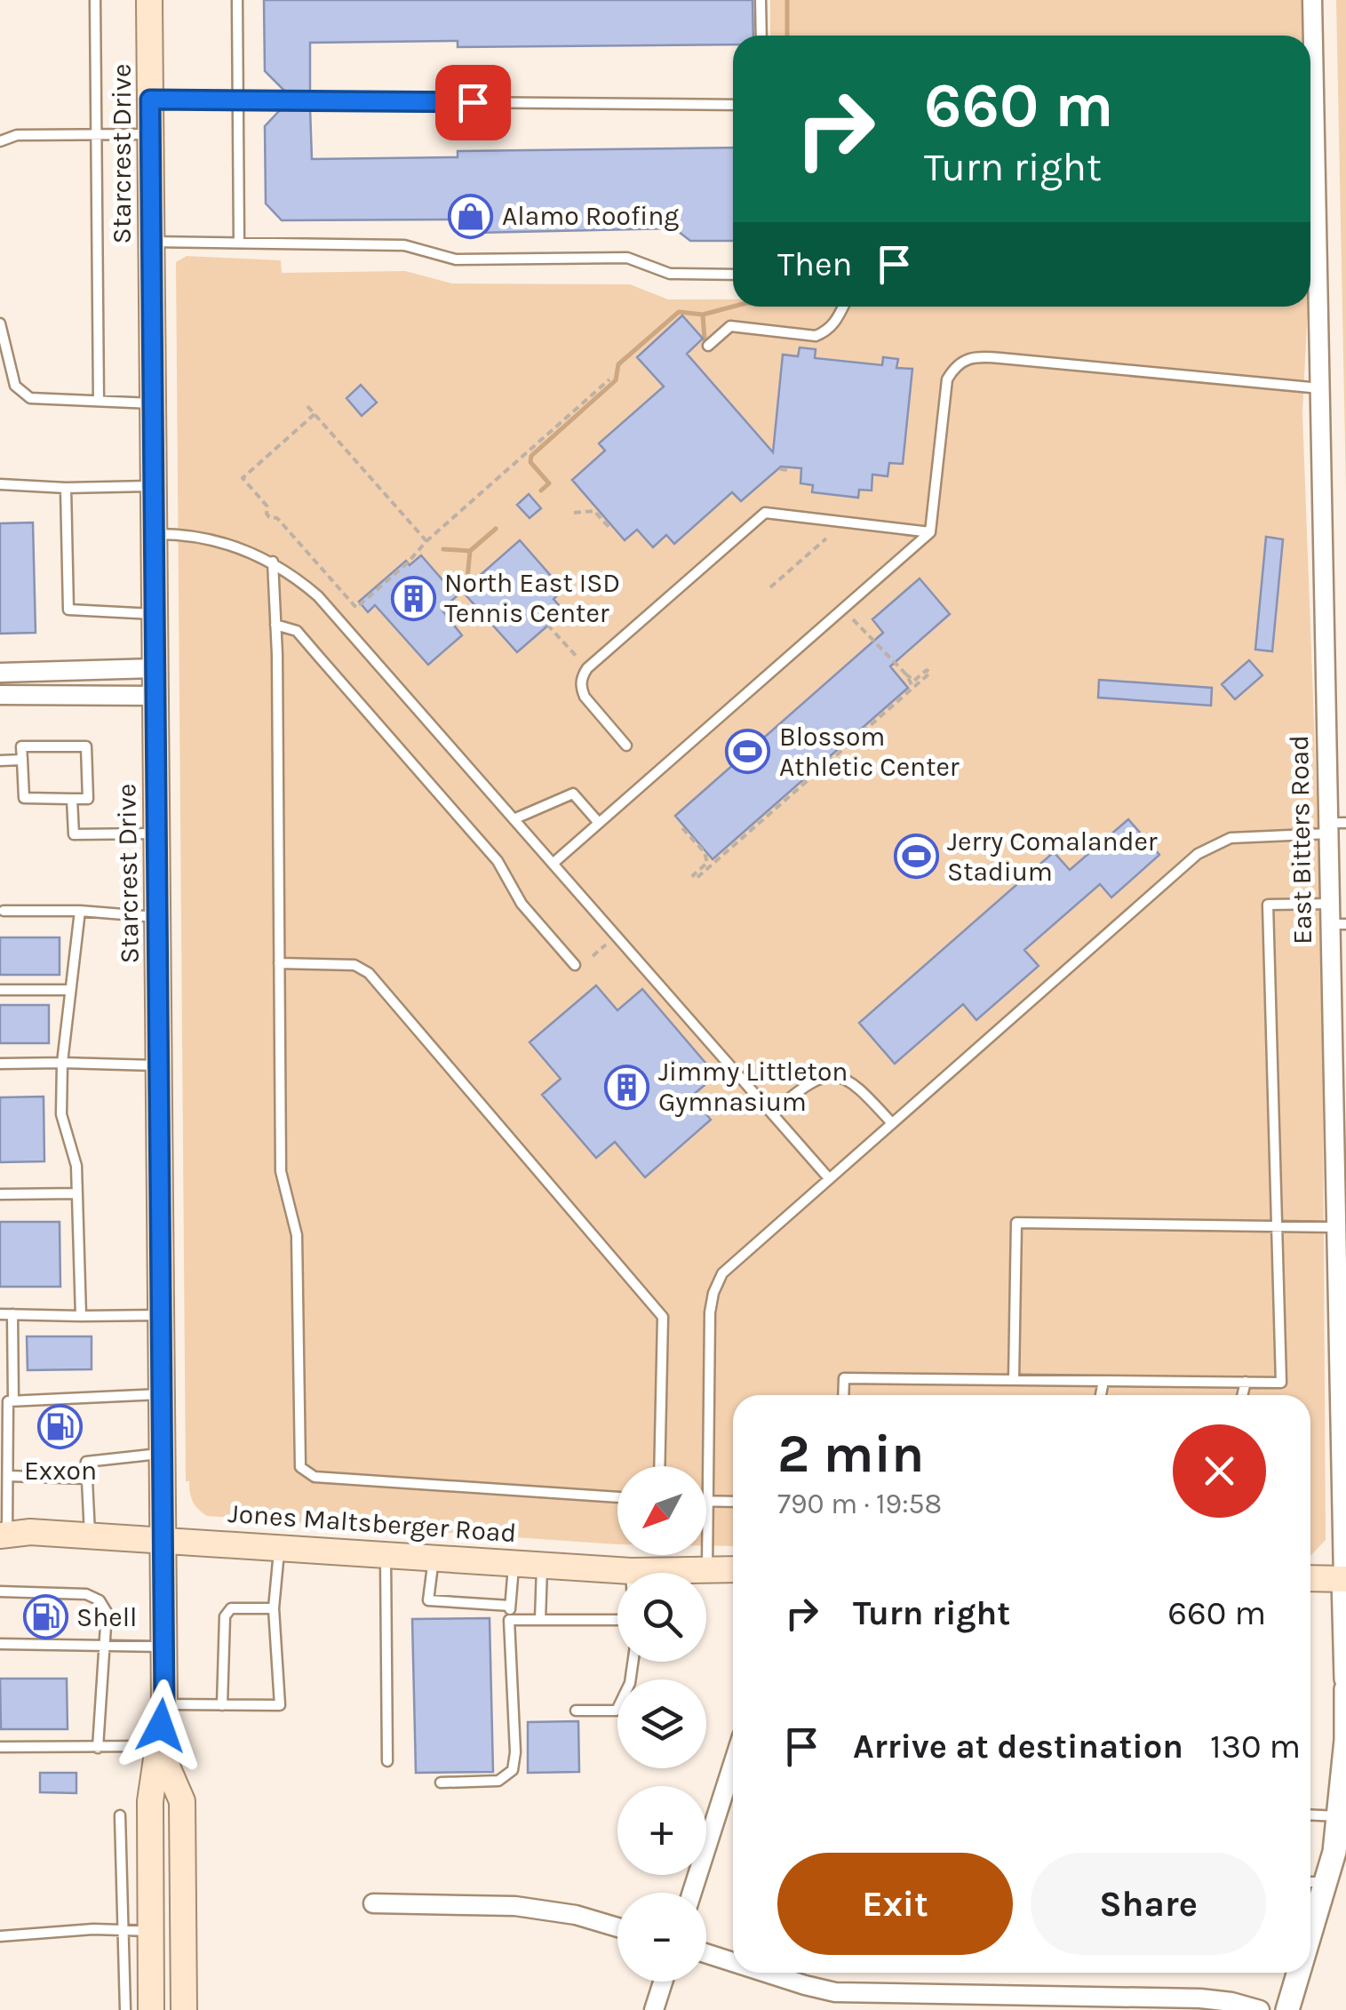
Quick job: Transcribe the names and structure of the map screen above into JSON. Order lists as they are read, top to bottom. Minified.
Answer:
{"streets":{"main road":["Starcrest Drive","Jones Maltsberger Road"],"street":["East Bitters Road"]},"crossings":[["Starcrest Drive","Jones Maltsberger Road"]],"places":{"shop":["Alamo Roofing"],"building":["North East ISD Tennis Center","Jimmy Littleton Gymnasium"],"sports":["Blossom Athletic Center","Jerry Comalander Stadium"],"fuel station":["Exxon","Shell"]},"north":"bottom left","page":{"turn":["660 m","Turn right"],"then":"Then","heading":["2 min","790 m · 19:58"],"map_buttons":["+","−"],"list":[{"name":"Turn right","value":"660 m"},{"name":"Arrive at destination","value":"130 m"}],"buttons":["Exit","Share"]}}
